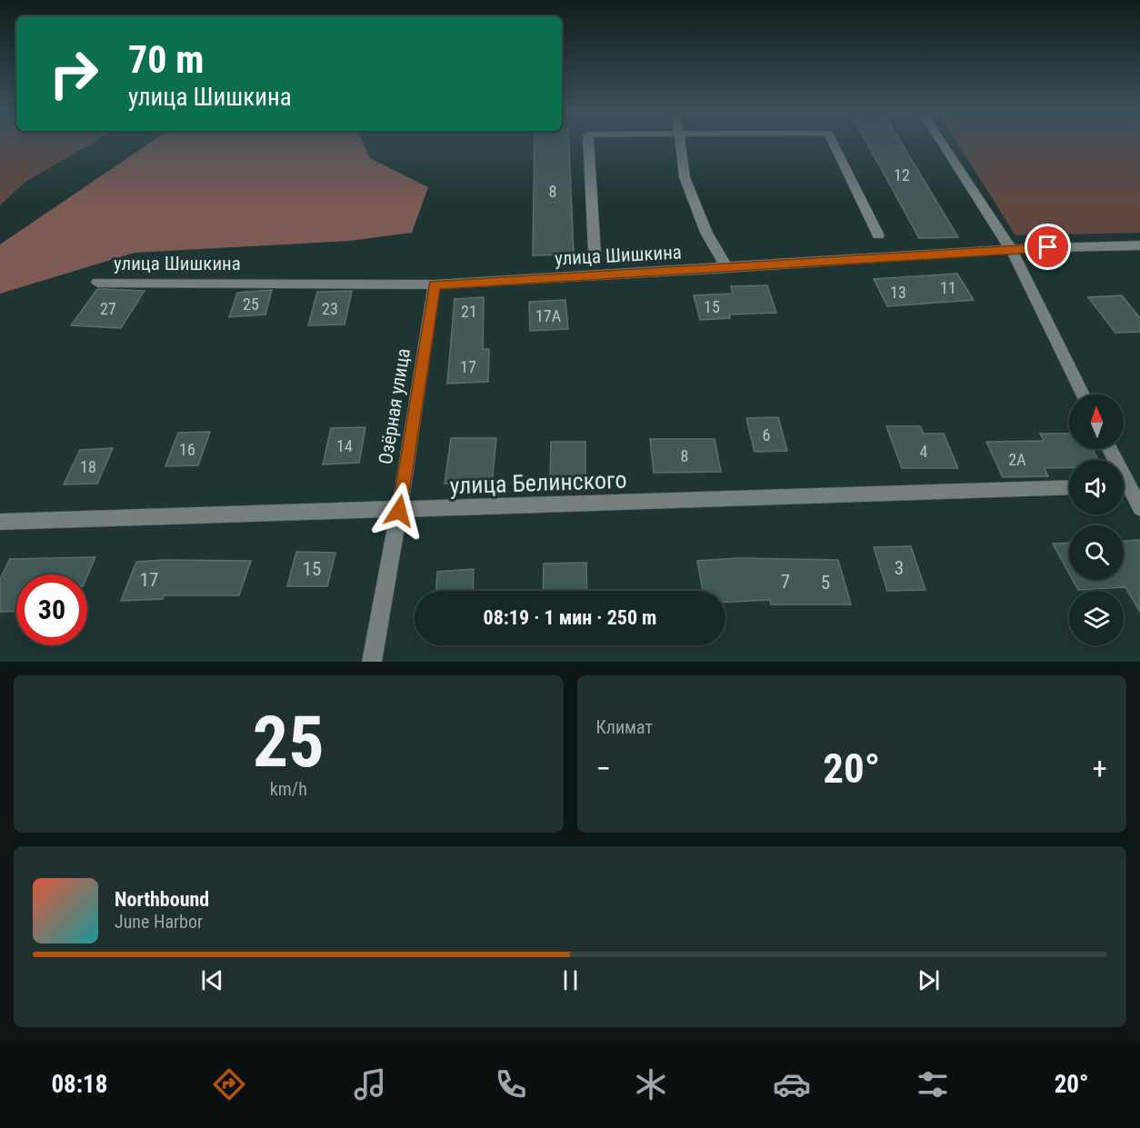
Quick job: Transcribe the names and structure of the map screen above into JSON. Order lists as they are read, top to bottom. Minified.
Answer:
{"streets":{"street":["улица Шишкина","Озёрная улица","улица Белинского"]},"crossings":[["улица Шишкина","Озёрная улица"],["Озёрная улица","улица Белинского"]],"house_numbers":["12","8","11","13","25","15","27","23","21","17А","17","6","14","16","4","8","2А","18","3","15","17","7","5"],"north":"top","page":{"turn":["70 m","улица Шишкина"],"limit":"30","trip":"08:19 · 1 мин · 250 m","tile":[["25","km/h"],"Климат"],"heat":["−","20°","+"],"song":["Northbound","June Harbor"],"tabs":["08:18","20°"]}}
